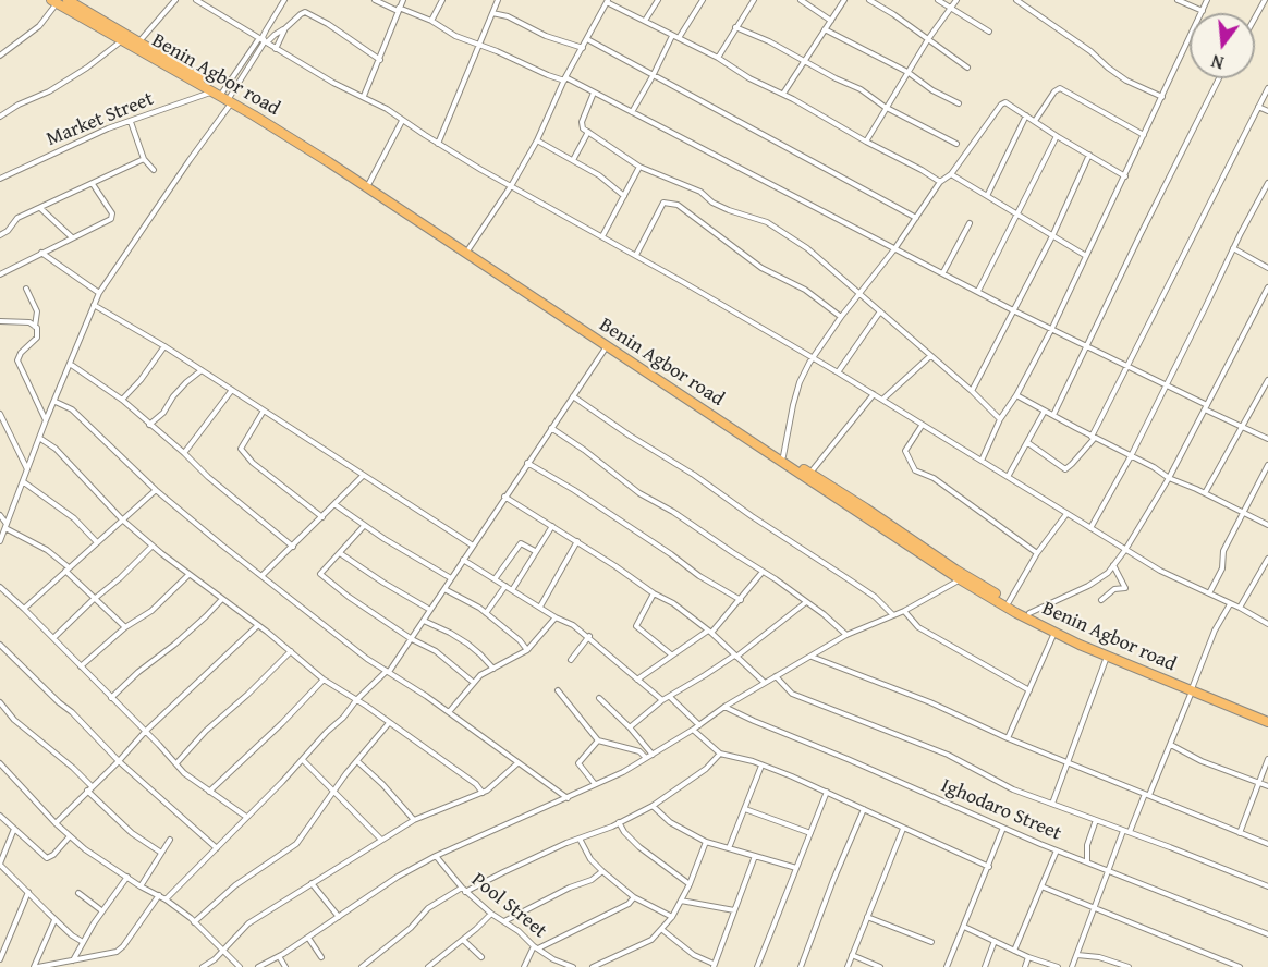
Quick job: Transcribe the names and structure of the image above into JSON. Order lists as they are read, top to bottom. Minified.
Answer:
{"streets":{"highway":["Benin Agbor road"],"street":["Market Street","Ighodaro Street","Pool Street"]},"crossings":[["Benin Agbor road","Market Street"]],"north":"bottom"}
